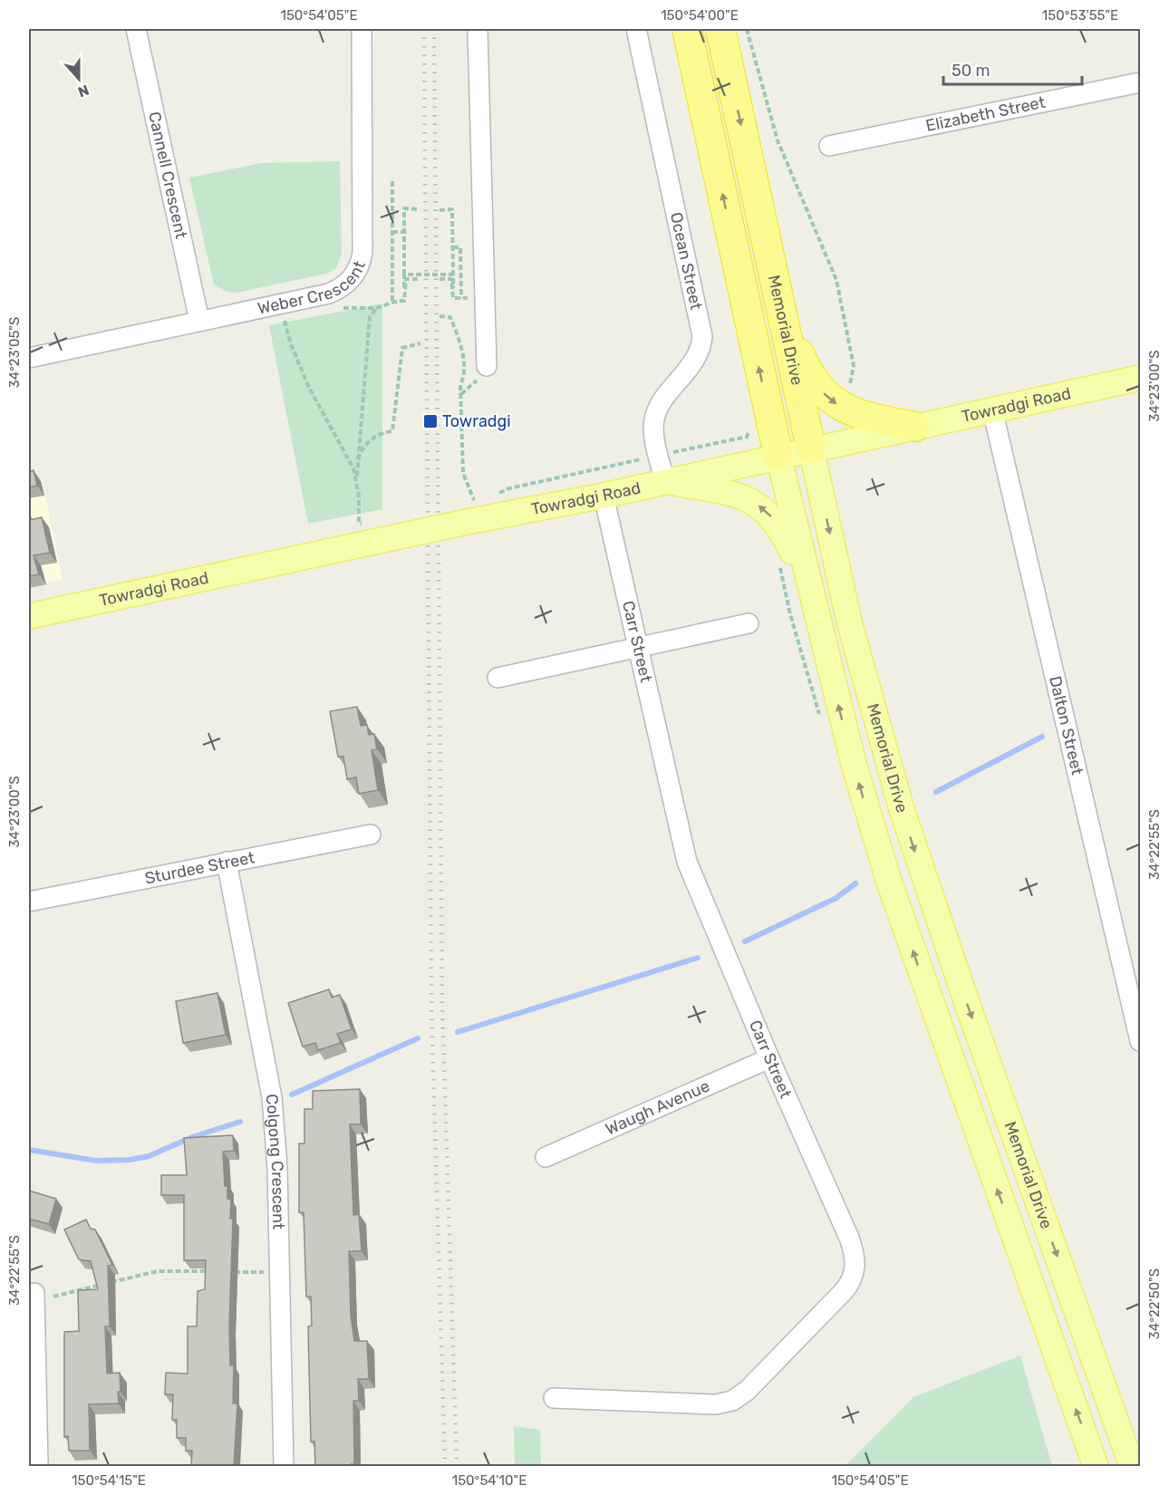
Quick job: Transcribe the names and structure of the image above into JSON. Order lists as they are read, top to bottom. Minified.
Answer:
{"streets":{"highway":["Memorial Drive"],"main road":["Towradgi Road"],"street":["Elizabeth Street","Cannell Crescent","Ocean Street","Weber Crescent","Carr Street","Dalton Street","Sturdee Street","Waugh Avenue","Colgong Crescent"]},"crossings":[["Cannell Crescent","Weber Crescent"],["Ocean Street","Towradgi Road"],["Memorial Drive","Towradgi Road"],["Towradgi Road","Carr Street"],["Towradgi Road","Dalton Street"],["Carr Street","Waugh Avenue"],["Sturdee Street","Colgong Crescent"]],"places":{"transit":["Towradgi"]},"scale_bar":"50 m","north":"bottom","coordinates":["150°54'05\"E","150°54'00\"E","150°53'55\"E","34°23'05\"S","34°23'00\"S","34°22'55\"S","34°22'50\"S","150°54'15\"E","150°54'10\"E"]}
